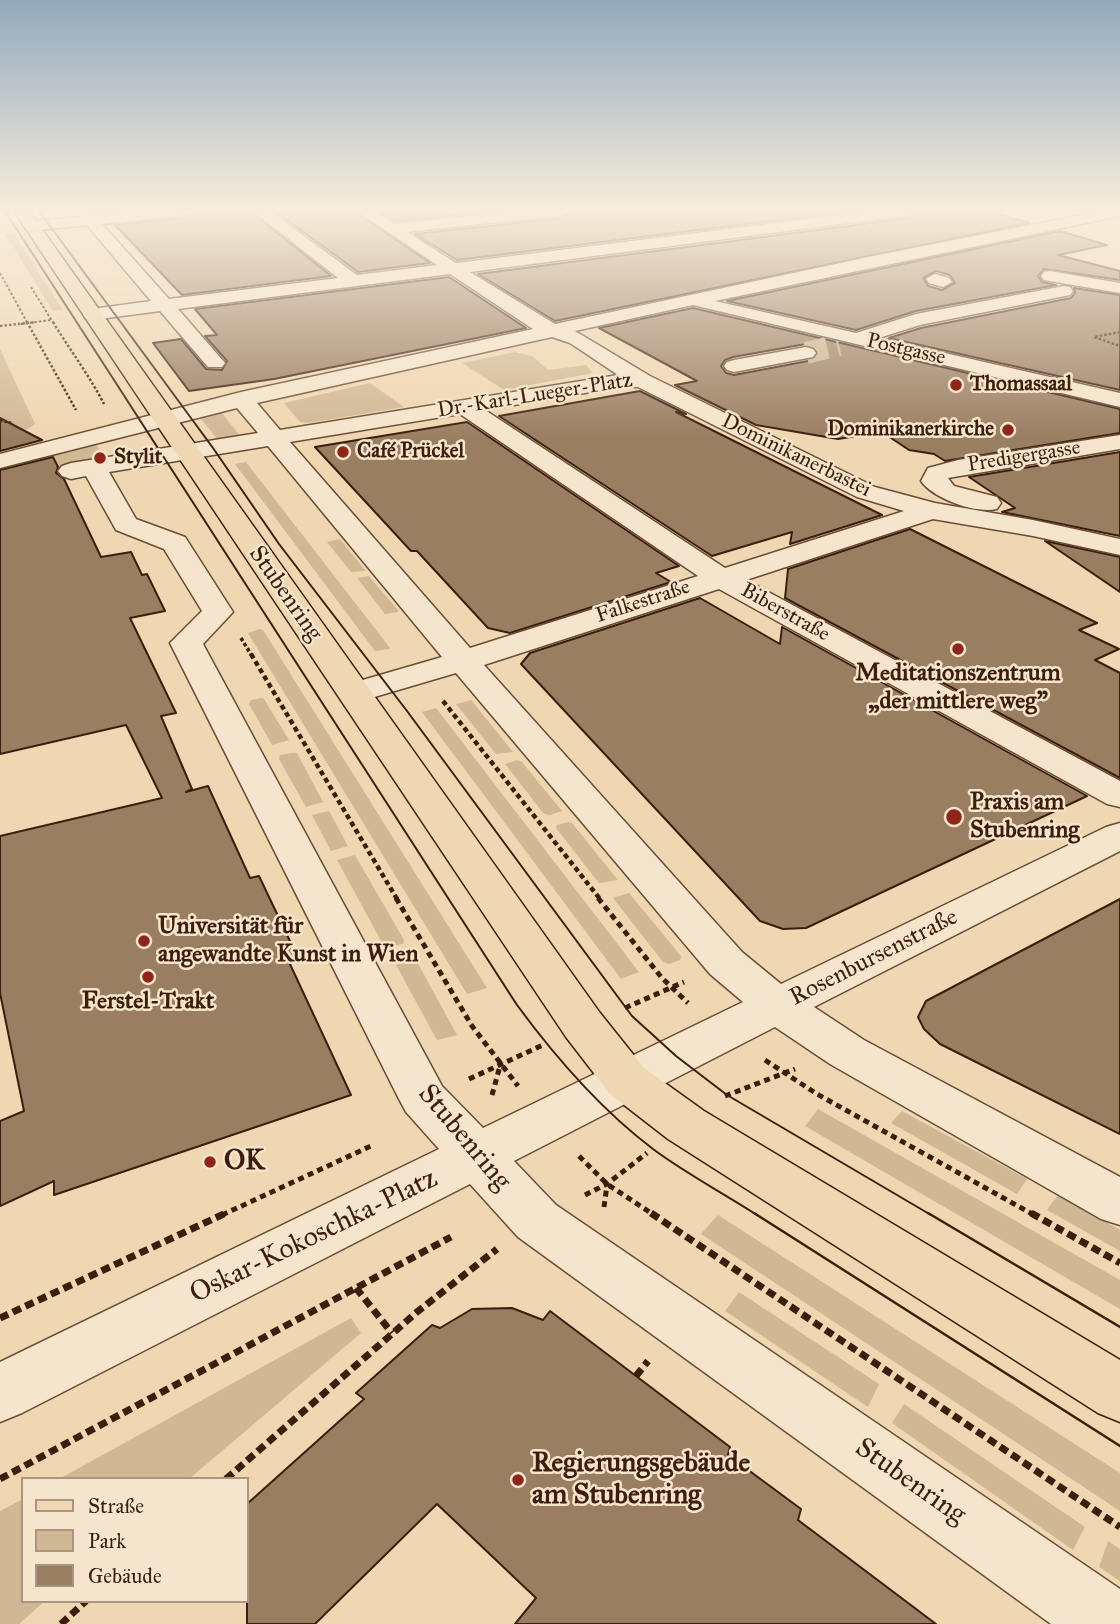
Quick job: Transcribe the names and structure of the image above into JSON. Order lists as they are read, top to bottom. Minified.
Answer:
{"streets":{"main road":["Stubenring"],"street":["Postgasse","Dr.-Karl-Lueger-Platz","Dominikanerbastei","Predigergasse","Falkestraße","Biberstraße","Rosenbursenstraße","Oskar-Kokoschka-Platz"]},"crossings":[["Dr.-Karl-Lueger-Platz","Dominikanerbastei"],["Dr.-Karl-Lueger-Platz","Stubenring"],["Dr.-Karl-Lueger-Platz","Biberstraße"],["Dominikanerbastei","Falkestraße"],["Stubenring","Falkestraße"],["Stubenring","Rosenbursenstraße"],["Stubenring","Oskar-Kokoschka-Platz"],["Falkestraße","Biberstraße"],["Rosenbursenstraße","Oskar-Kokoschka-Platz"]],"places":["Thomassaal","Dominikanerkirche","Café Prückel","Stylit","Meditationszentrum „der mittlere weg\"","Praxis am Stubenring","Universität für angewandte Kunst in Wien","Ferstel-Trakt","OK","Regierungsgebäude am Stubenring"],"legend":["Straße","Park","Gebäude"]}
